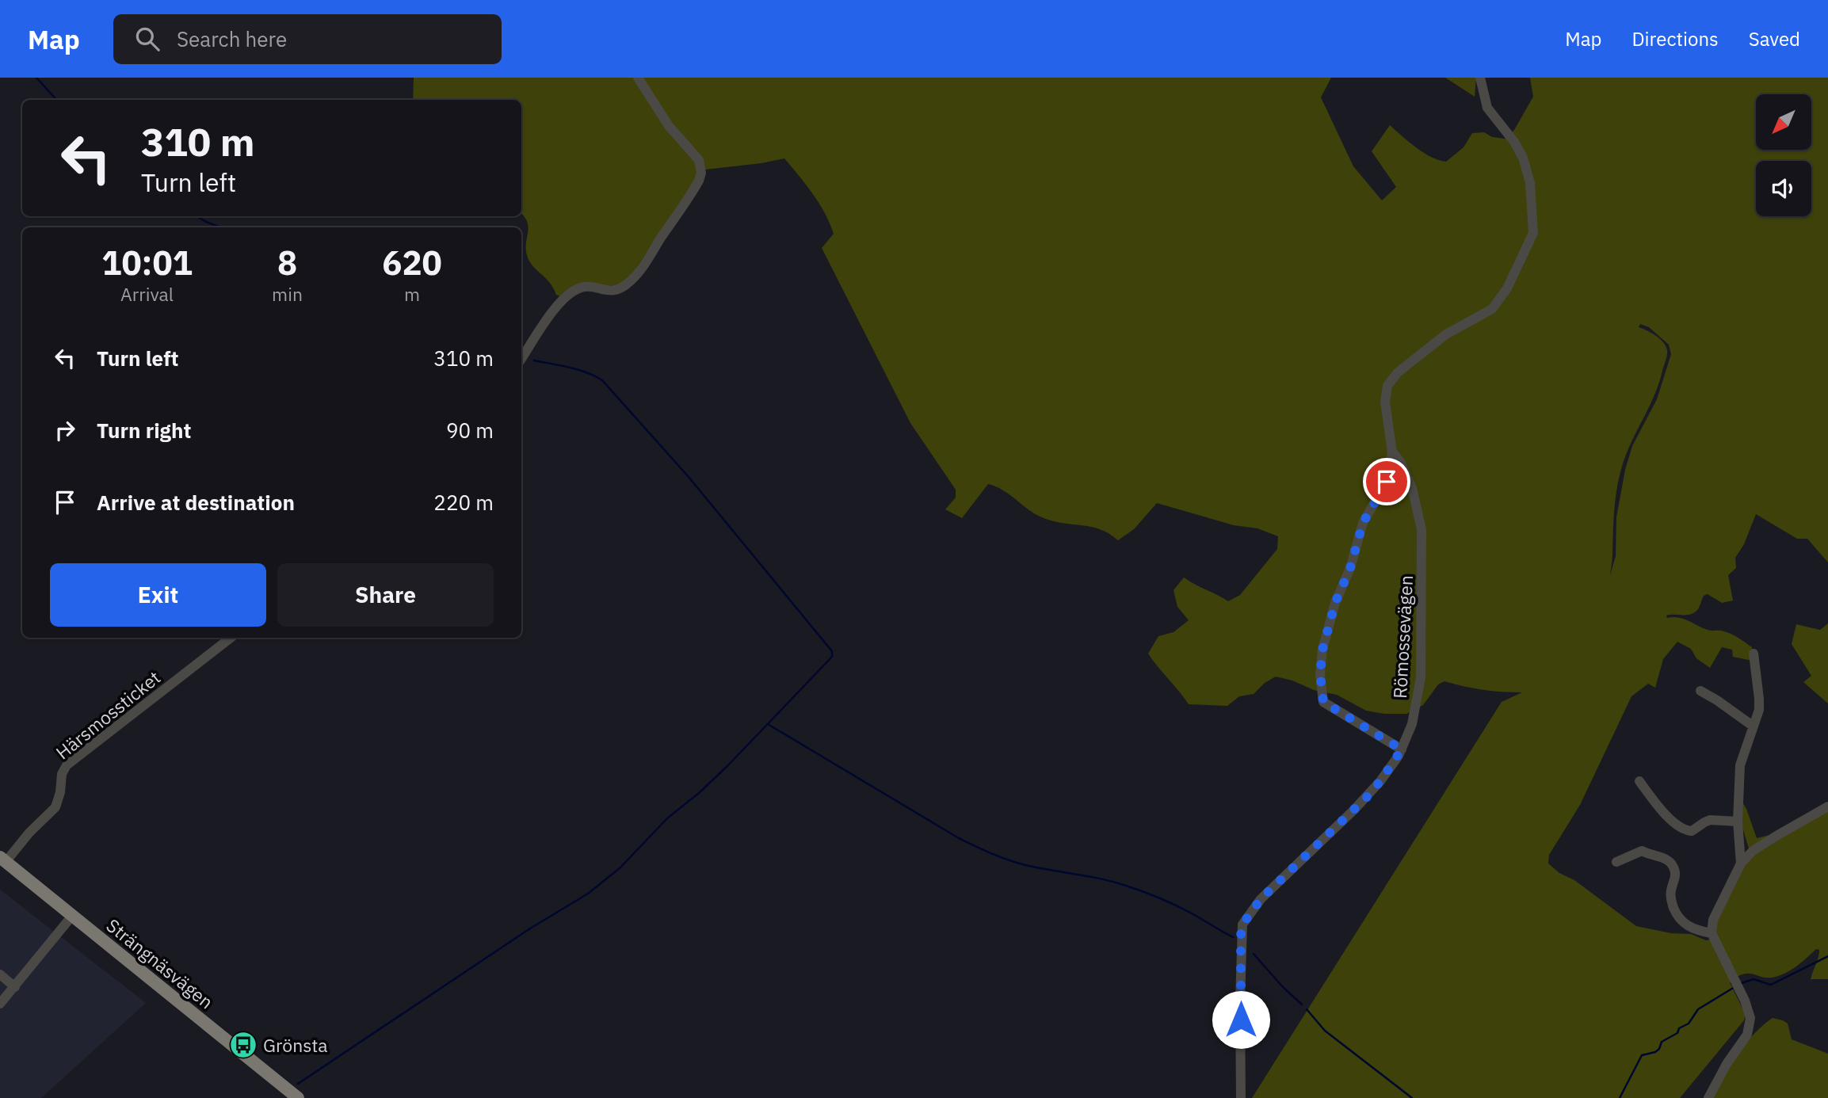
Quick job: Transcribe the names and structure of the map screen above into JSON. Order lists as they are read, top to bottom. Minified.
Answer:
{"streets":{"main road":["Strängnäsvägen"],"street":["Römossevägen","Härsmossticket"]},"crossings":[["Härsmossticket","Strängnäsvägen"]],"places":{"bus stop":["Grönsta"]},"north":"bottom left","page":{"header":"Map","search":"Search here","nav":["Map","Directions","Saved"],"turn":["310 m","Turn left"],"eta":["10:01","Arrival","8","min","620","m"],"list":[{"name":"Turn left","value":"310 m"},{"name":"Turn right","value":"90 m"},{"name":"Arrive at destination","value":"220 m"}],"buttons":["Exit","Share"]}}
